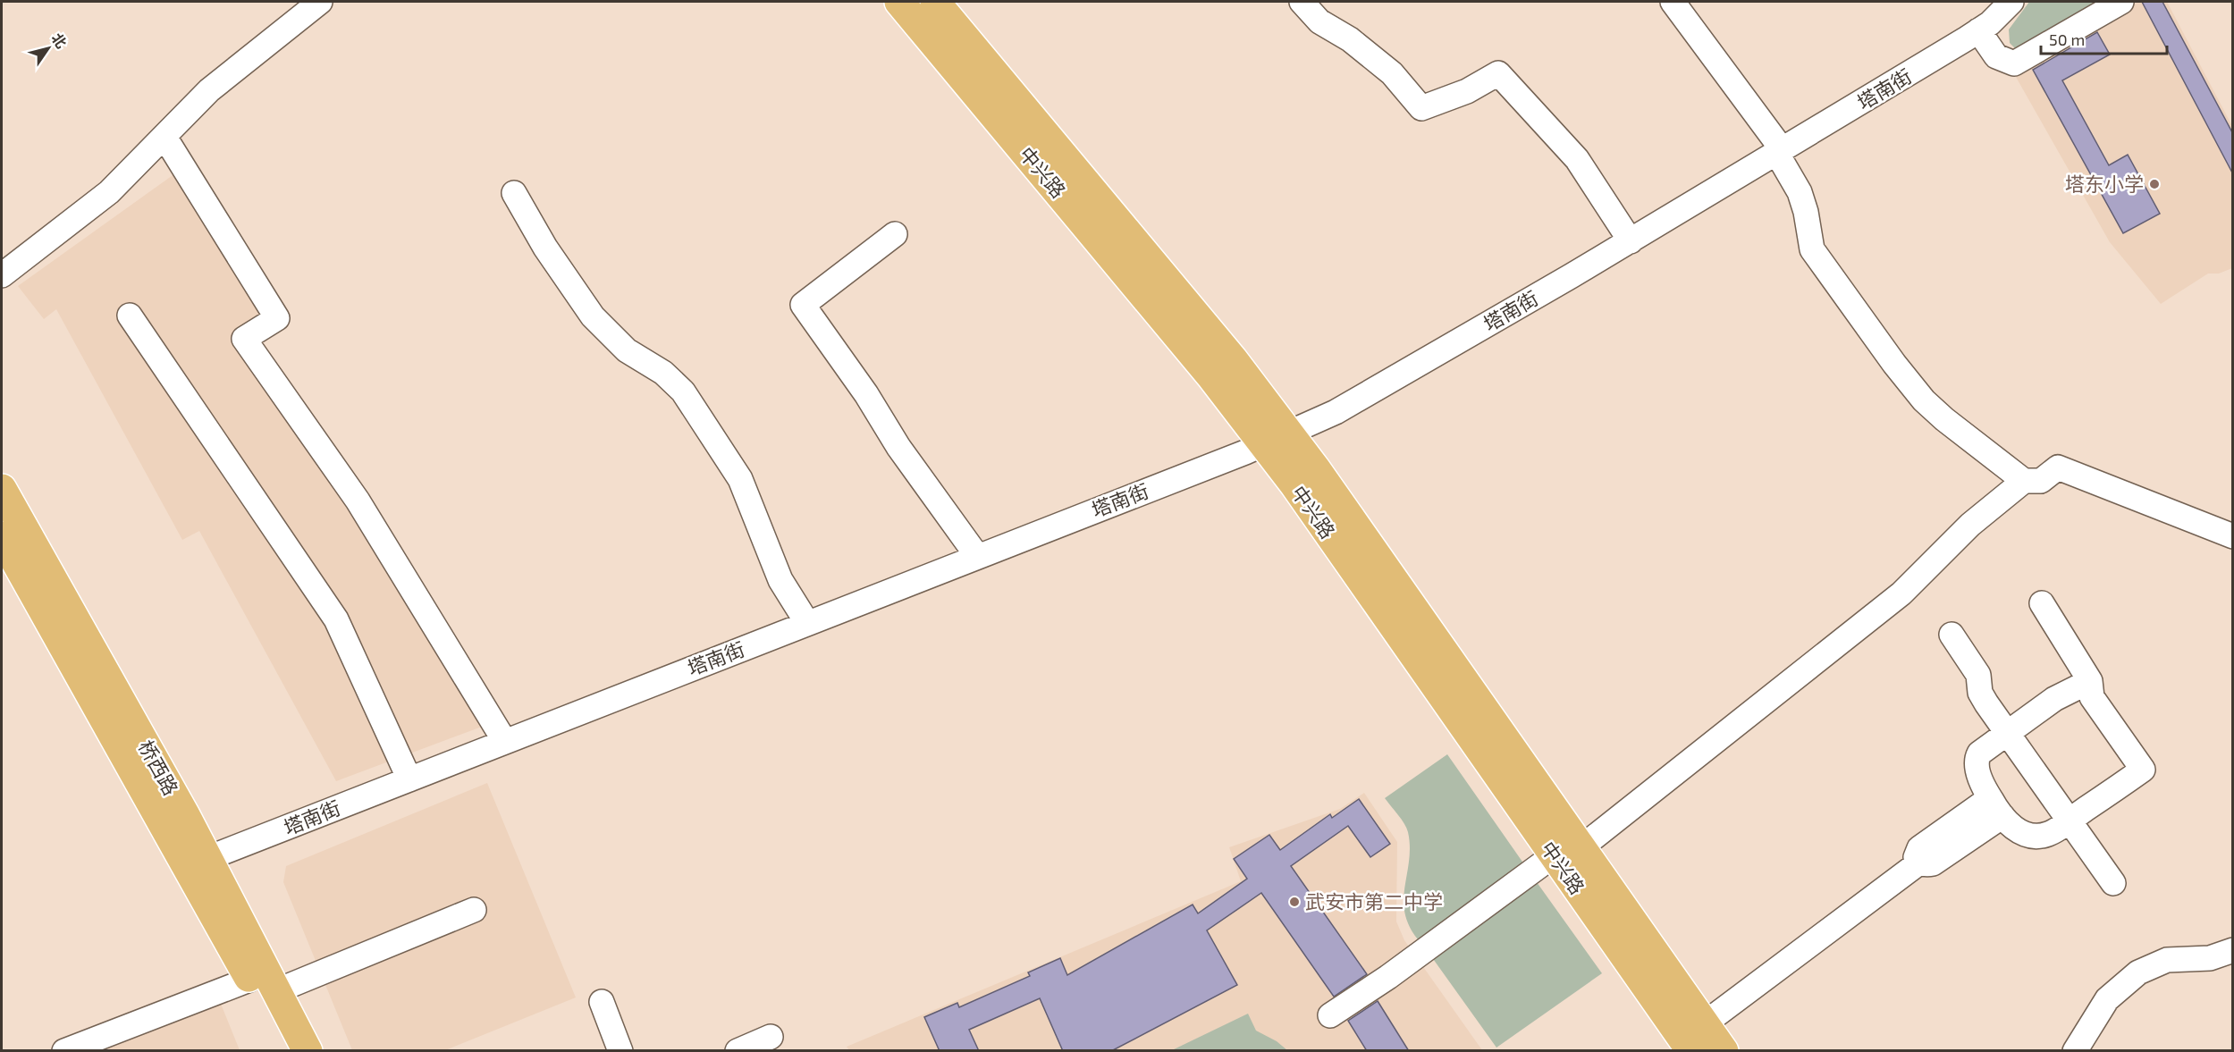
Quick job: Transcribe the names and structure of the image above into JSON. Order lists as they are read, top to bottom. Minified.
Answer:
{"streets":{"main road":["中兴路","桥西路"],"street":["塔南街"]},"crossings":[["塔南街","中兴路"],["塔南街","桥西路"]],"places":["塔东小学","武安市第二中学"],"scale_bar":"50 m","north":"top right"}
